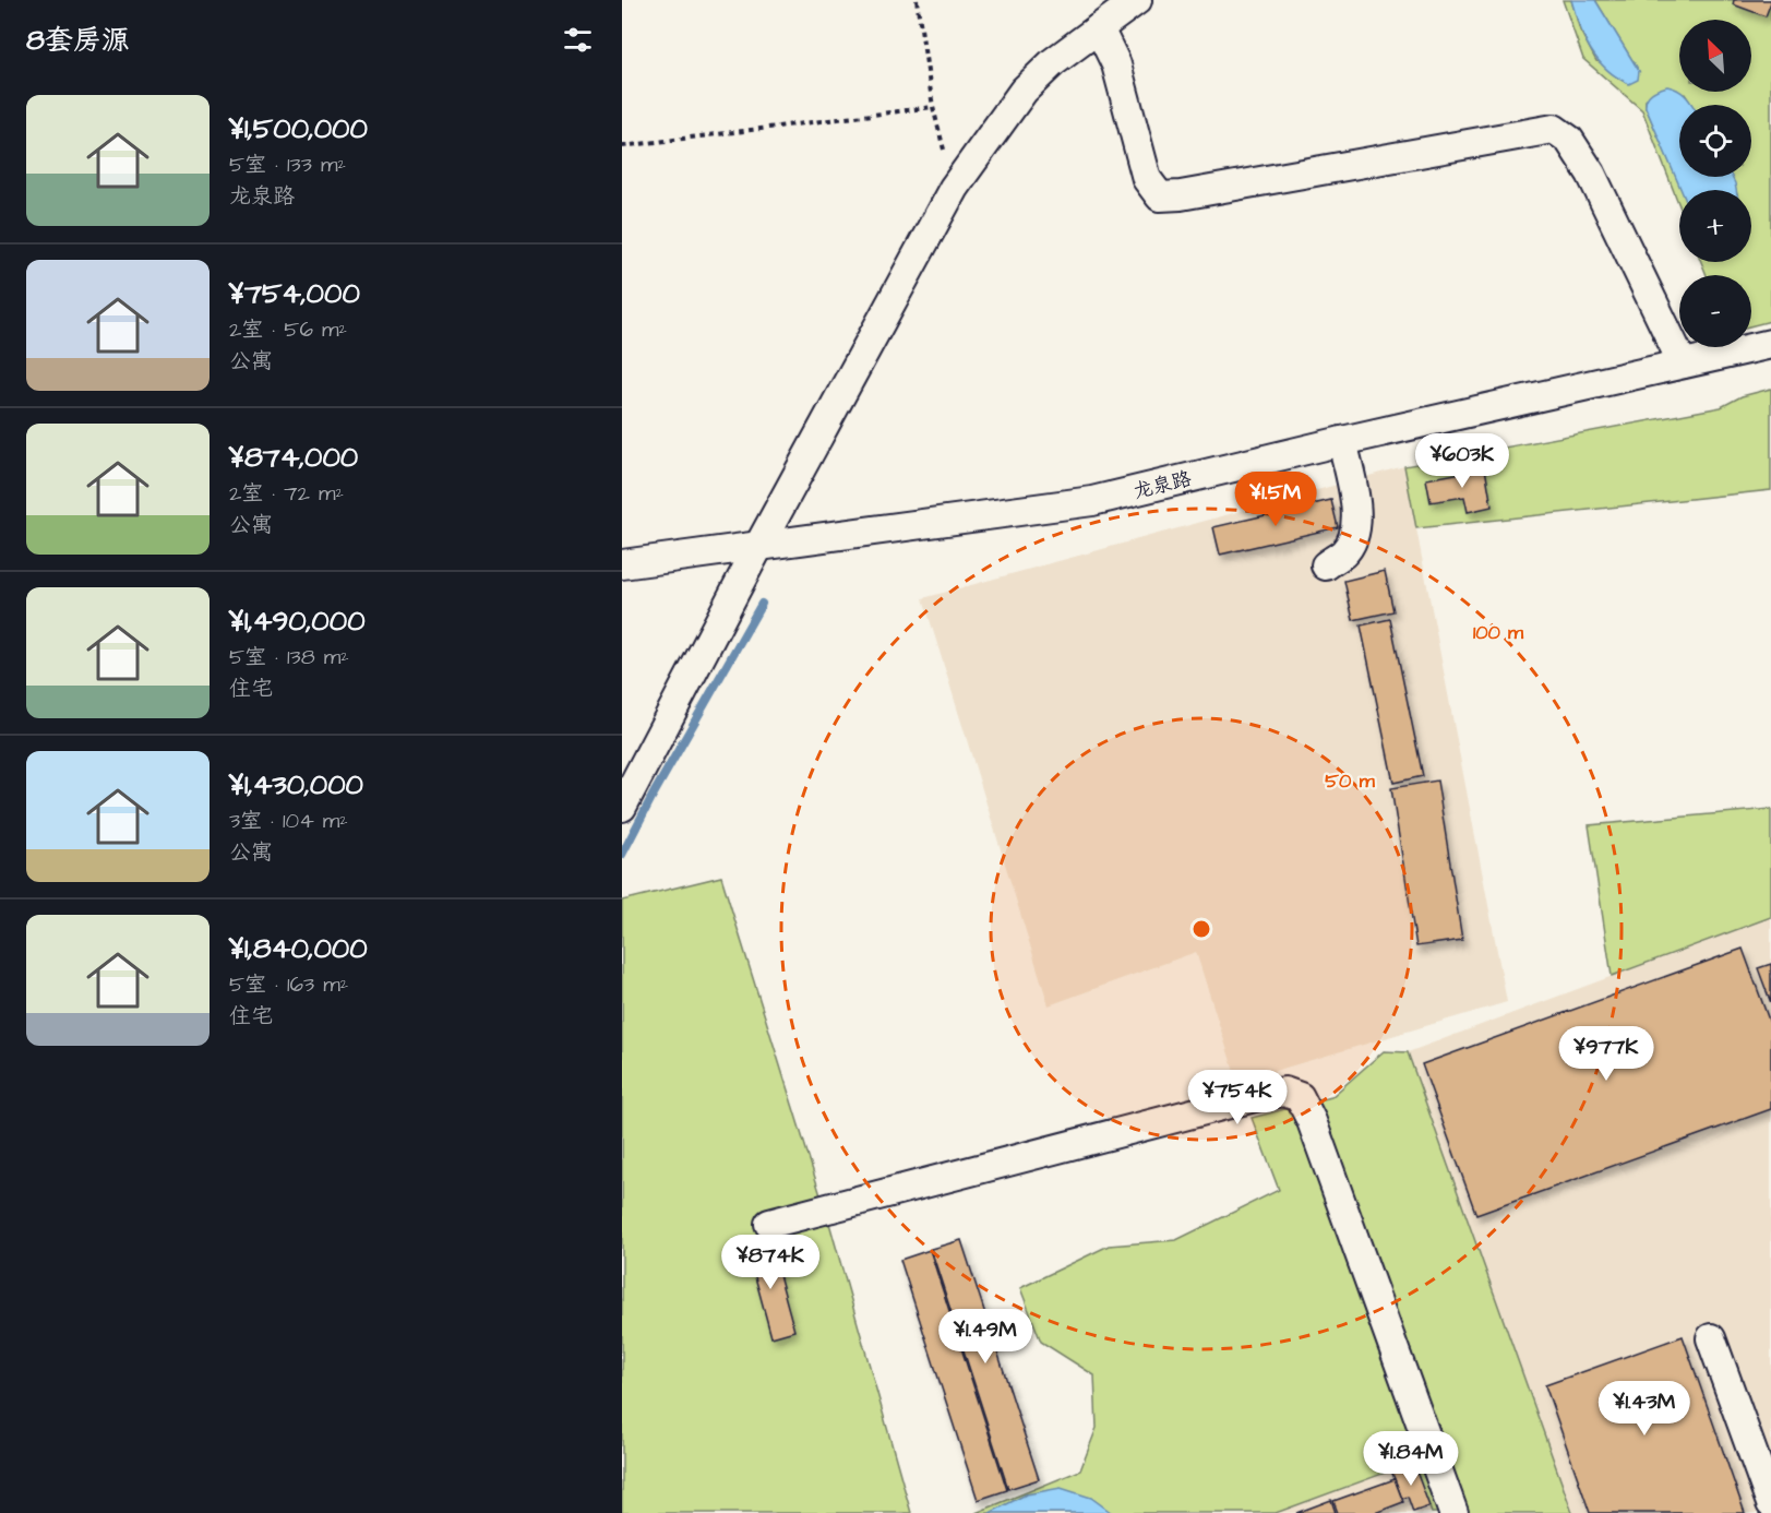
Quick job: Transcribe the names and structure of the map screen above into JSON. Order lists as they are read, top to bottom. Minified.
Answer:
{"streets":{"street":["龙泉路"]},"north":"top left","page":{"heading":"8套房源","map_buttons":["+","−"],"list":[{"name":"¥1,500,000","note":"5室 · 133 m² · 龙泉路"},{"name":"¥754,000","note":"2室 · 56 m² · 公寓"},{"name":"¥874,000","note":"2室 · 72 m² · 公寓"},{"name":"¥1,490,000","note":"5室 · 138 m² · 住宅"},{"name":"¥1,430,000","note":"3室 · 104 m² · 公寓"},{"name":"¥1,840,000","note":"5室 · 163 m² · 住宅"}],"price":["¥603K","¥1.5M","¥977K","¥754K","¥874K","¥1.49M","¥1.43M","¥1.84M"]},"rings":["100 m","50 m"]}
